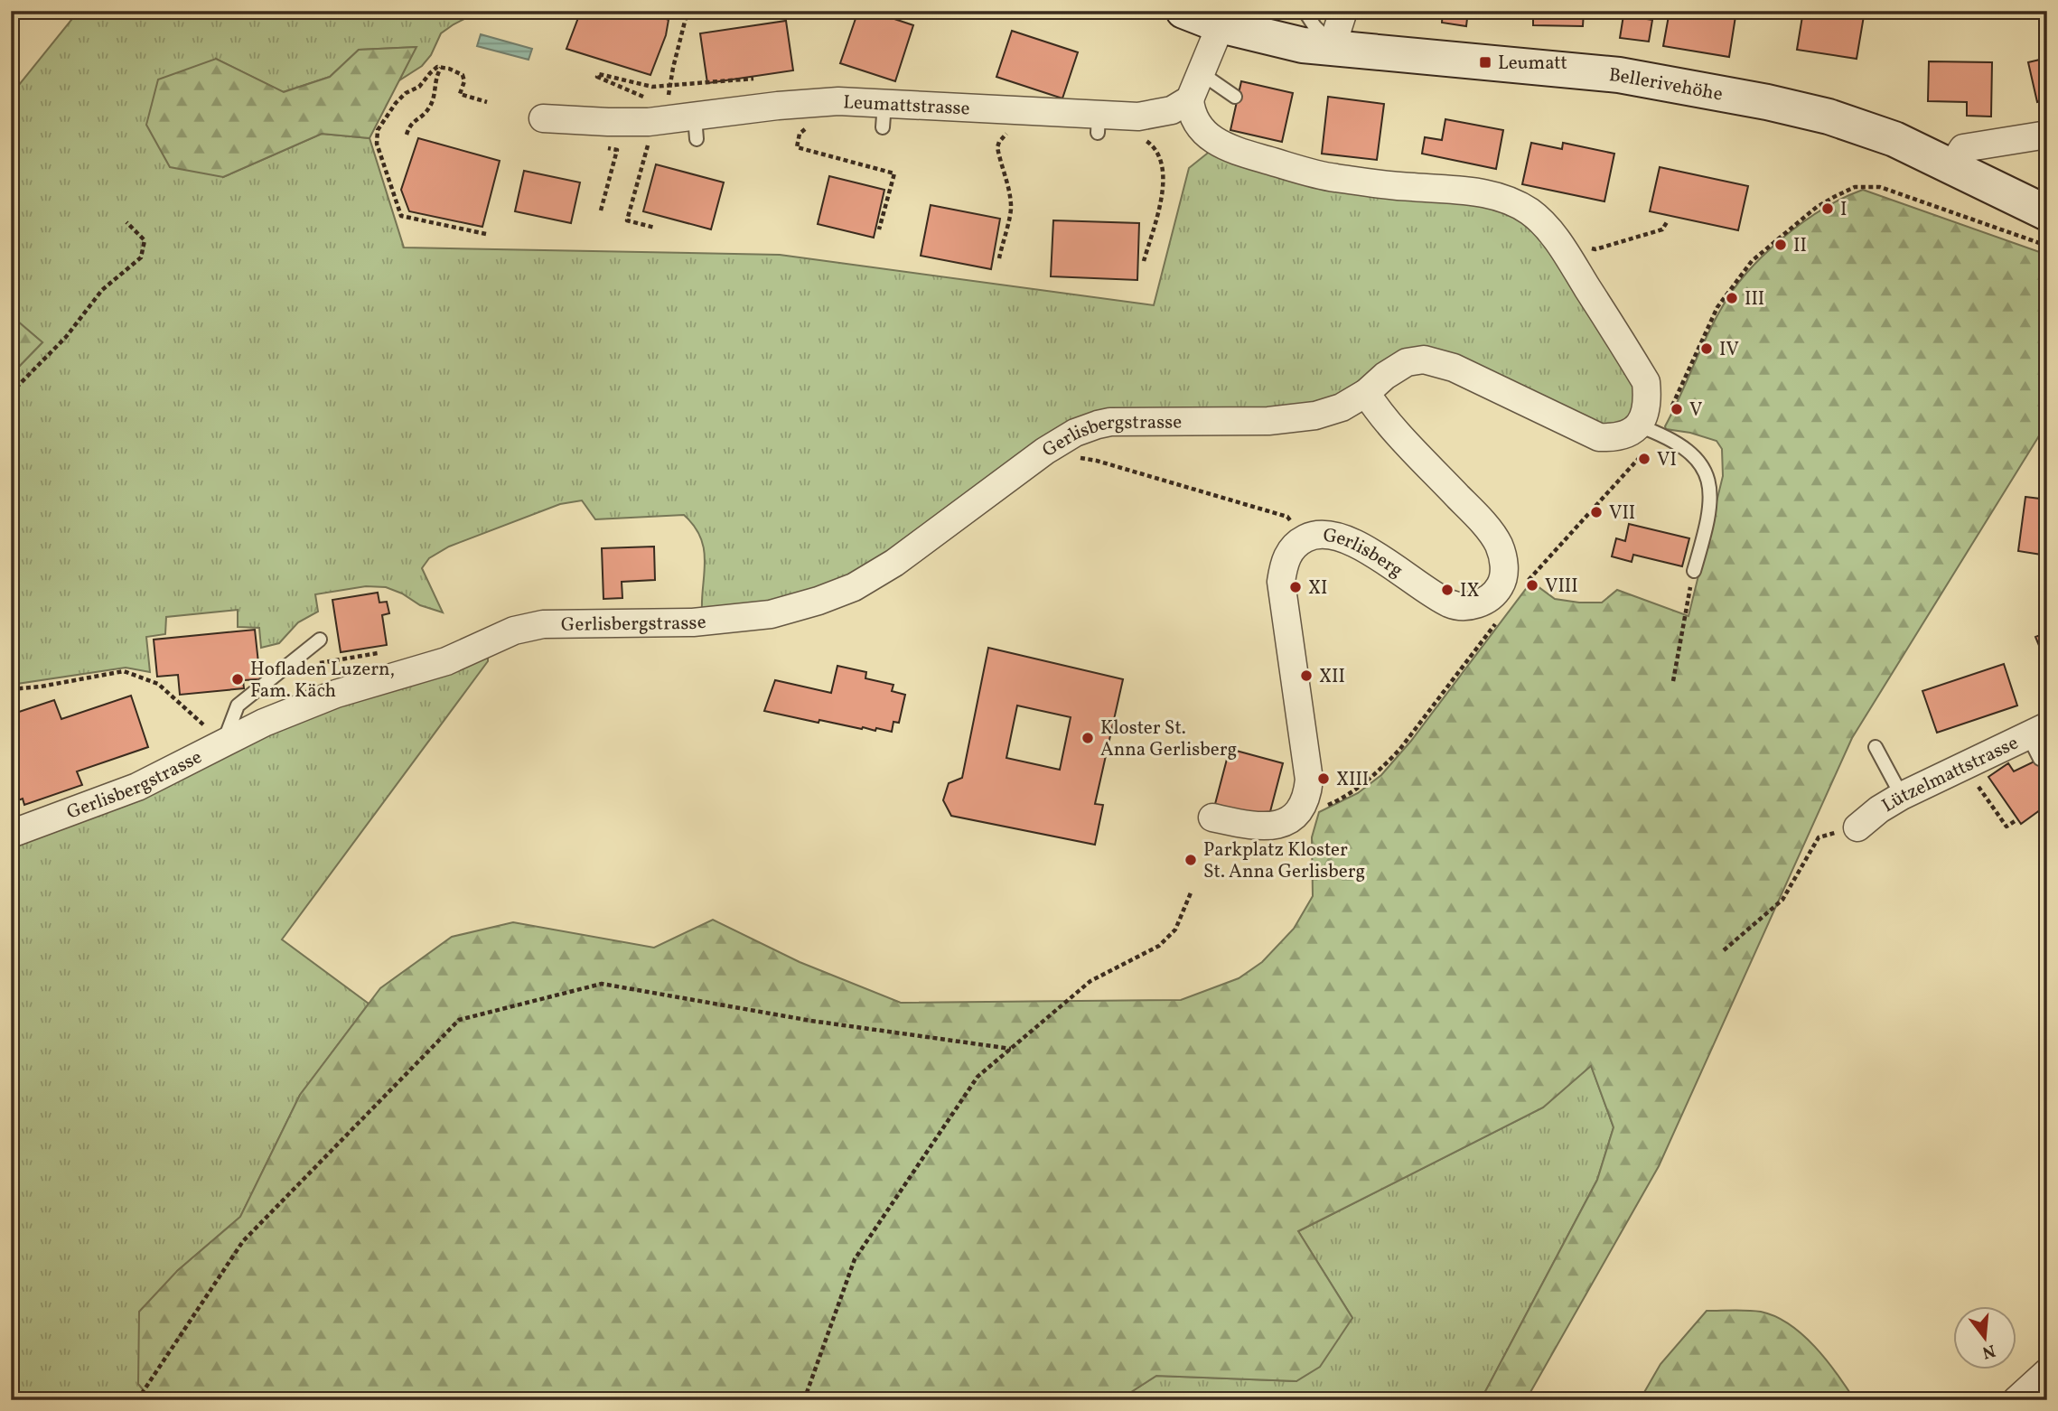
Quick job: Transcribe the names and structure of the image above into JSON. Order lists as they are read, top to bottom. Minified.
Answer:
{"streets":{"main road":["Bellerivehöhe"],"street":["Leumattstrasse","Gerlisbergstrasse","Gerlisberg","Lützelmattstrasse"]},"crossings":[["Gerlisbergstrasse","Gerlisberg"]],"places":{"transit":["Leumatt"],"other":["I","II","III","IV","V","VI","VII","VIII","XI","IX","XII","Hofladen Luzern, Fam. Käch","Kloster St. Anna Gerlisberg","XIII","Parkplatz Kloster St. Anna Gerlisberg"]},"north":"bottom"}
